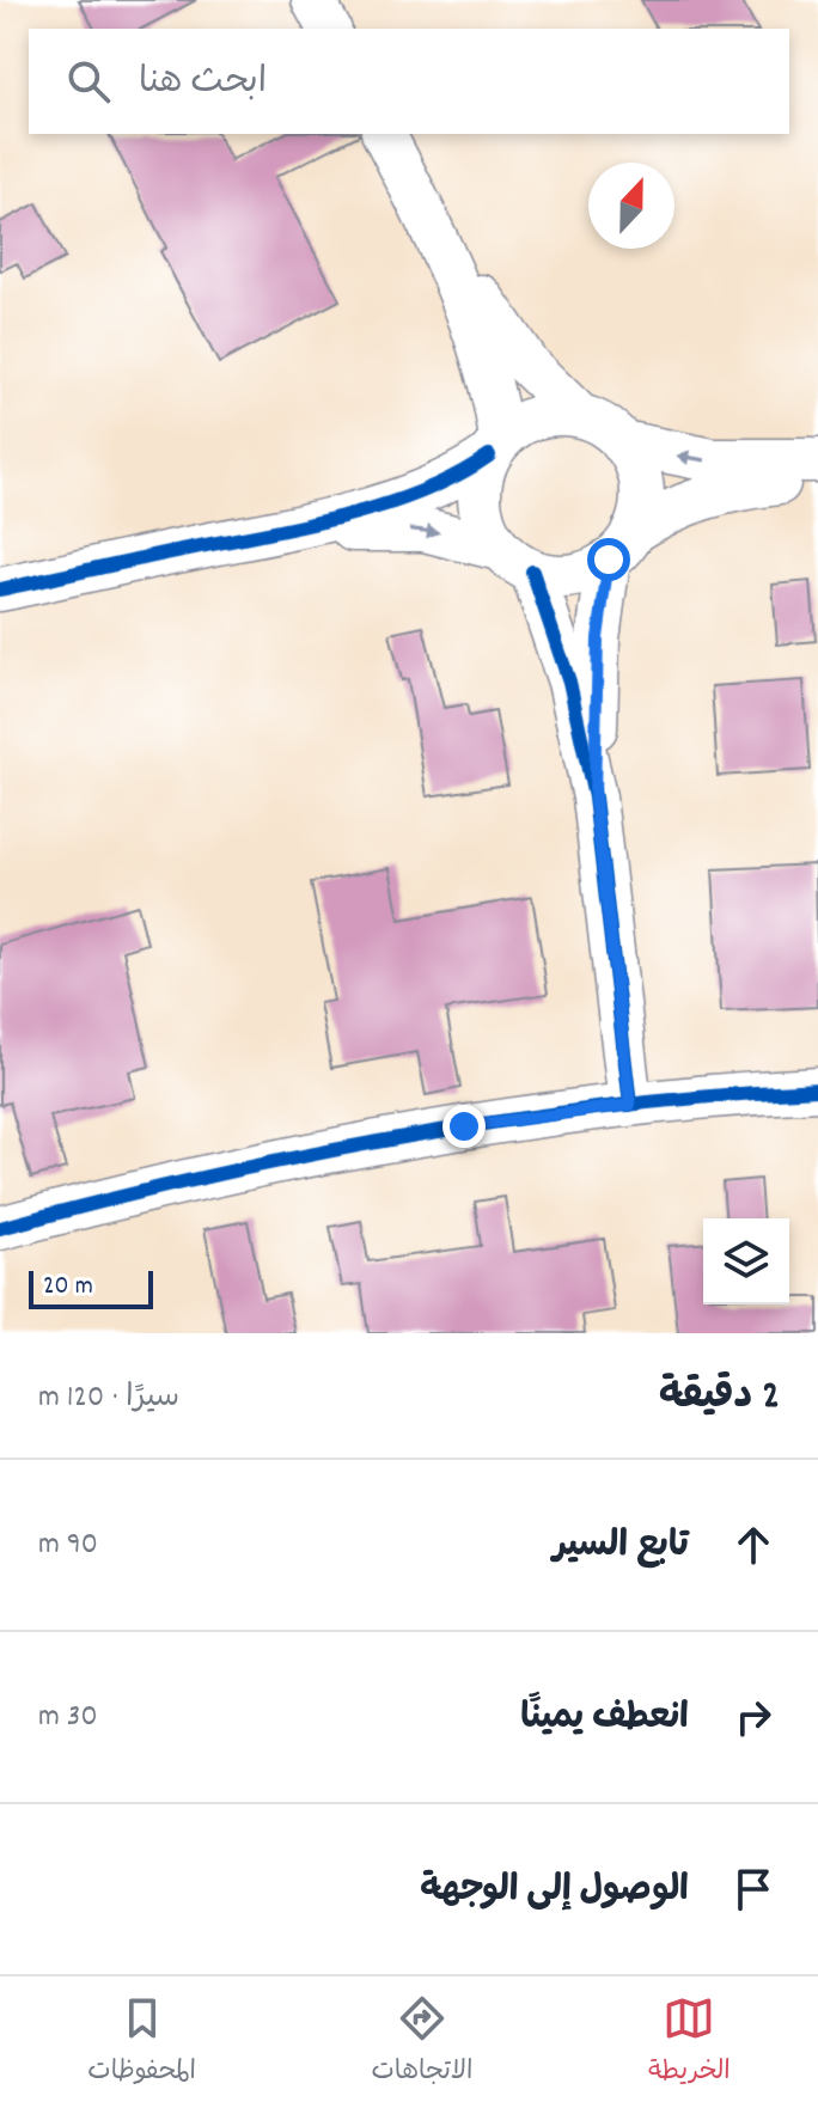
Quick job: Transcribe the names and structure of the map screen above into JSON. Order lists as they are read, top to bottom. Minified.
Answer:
{"scale_bar":"20 m","north":"top","page":{"search":"ابحث هنا","scale":"20 m","heading":["2 دقيقة","سيرًا · 120 m"],"list":[["تابع السير","90 m"],["انعطف يمينًا","30 m"],"الوصول إلى الوجهة"],"nav":["الخريطة","الاتجاهات","المحفوظات"]}}
